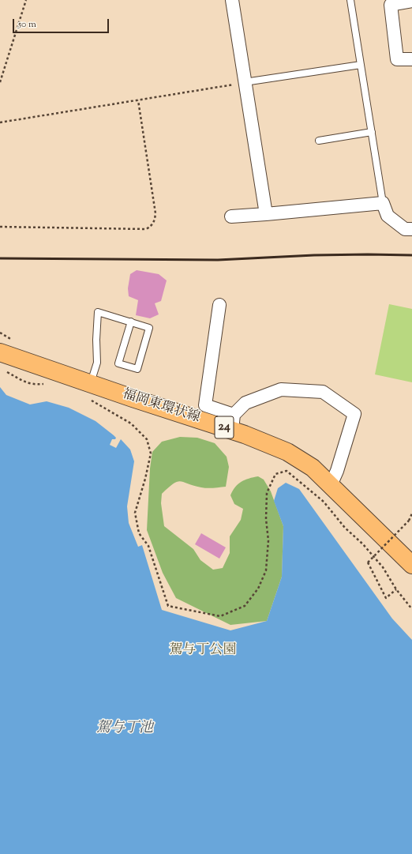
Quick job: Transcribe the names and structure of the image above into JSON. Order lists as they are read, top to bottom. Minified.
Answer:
{"streets":{"main road":["福岡東環状線","24"]},"water":["駕与丁池"],"parks":["駕与丁公園"],"scale_bar":"50 m"}
